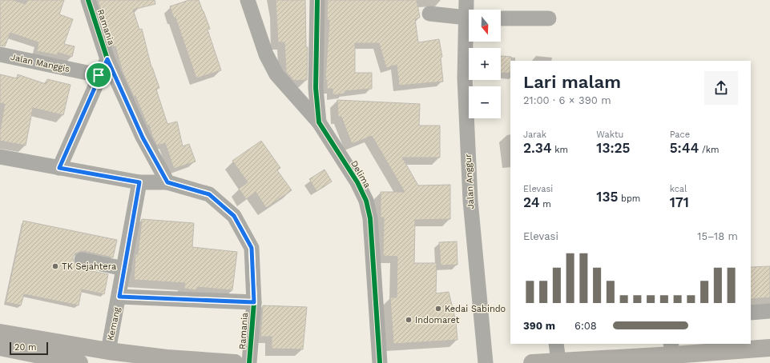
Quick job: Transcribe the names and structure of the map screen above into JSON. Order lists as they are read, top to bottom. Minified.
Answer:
{"streets":{"street":["Ramania","Jalan Manggis","Delima","Jalan Anggur","Kemang"]},"places":["TK Sejahtera","Kedai Sabindo","Indomaret"],"scale_bar":"20 m","north":"bottom","page":{"map_buttons":["+","−"],"heading":["Lari malam","21:00 · 6 × 390 m"],"stats":[["Jarak","2.34 km"],["Waktu","13:25"],["Pace","5:44 /km"],["Elevasi","24 m"],["135 bpm"],["kcal","171"]],"chart":["Elevasi","15–18 m"],"list":[{"name":"390 m","note":"6:08"}],"scale":"20 m"}}
